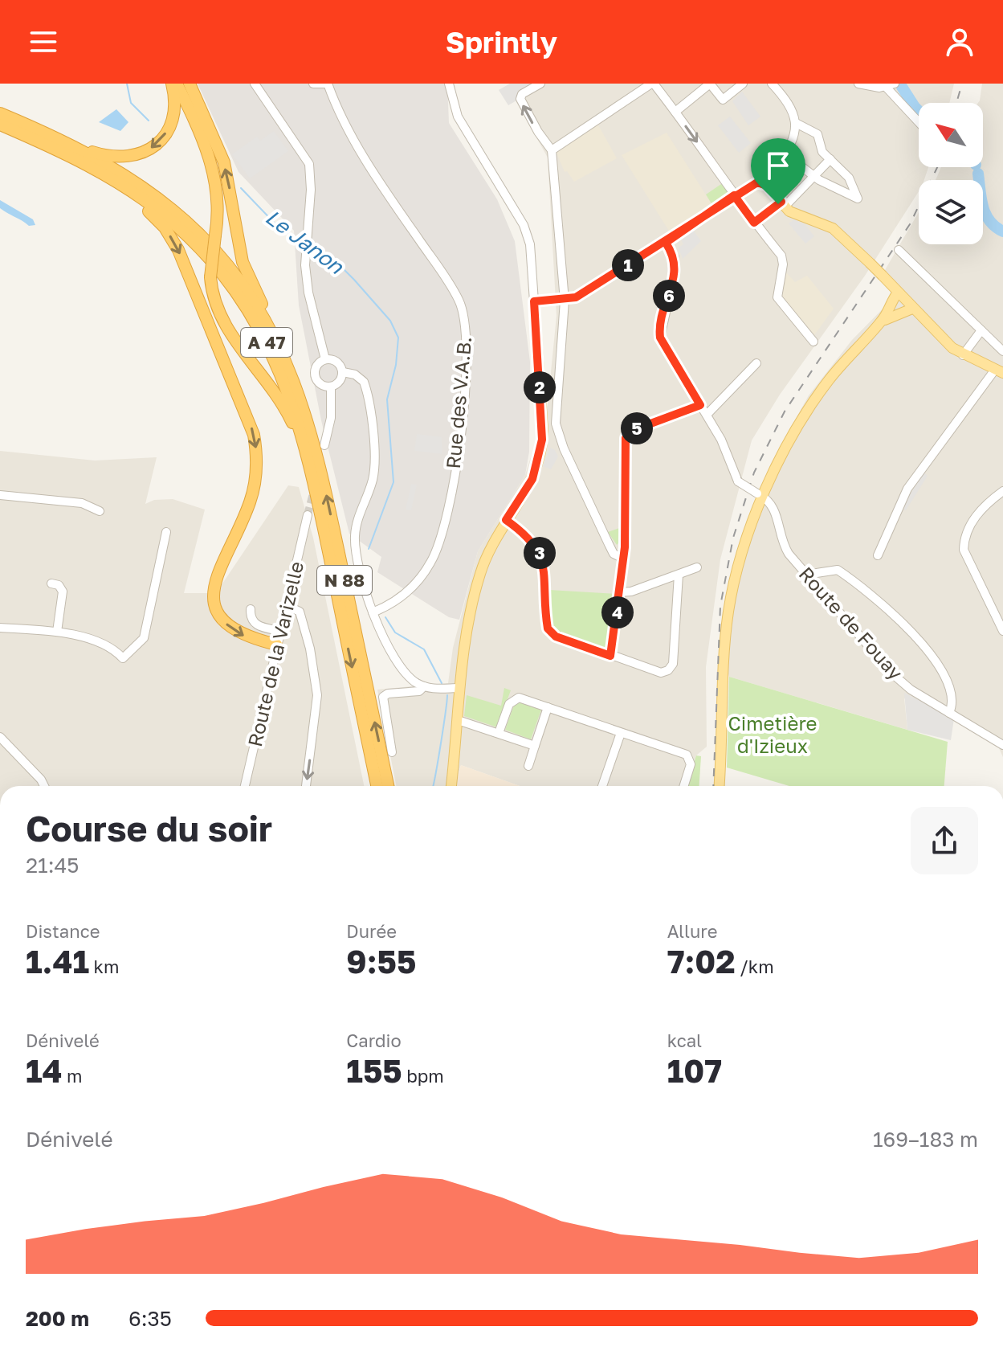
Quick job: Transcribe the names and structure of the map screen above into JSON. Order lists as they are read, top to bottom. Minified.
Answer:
{"streets":{"highway":["A 47","N 88"],"street":["Rue des V.A.B.","Route de Fouay","Route de la Varizelle"]},"crossings":[["A 47","N 88"]],"water":["Le Janon"],"parks":["Cimetière d'Izieux"],"north":"top left","page":{"header":"Sprintly","pins":["1","6","2","5","3","4"],"heading":["Course du soir","21:45"],"stats":[["Distance","1.41 km"],["Durée","9:55"],["Allure","7:02 /km"],["Dénivelé","14 m"],["Cardio","155 bpm"],["kcal","107"]],"chart":["Dénivelé","169–183 m"],"list":[{"name":"200 m","note":"6:35"}]}}
